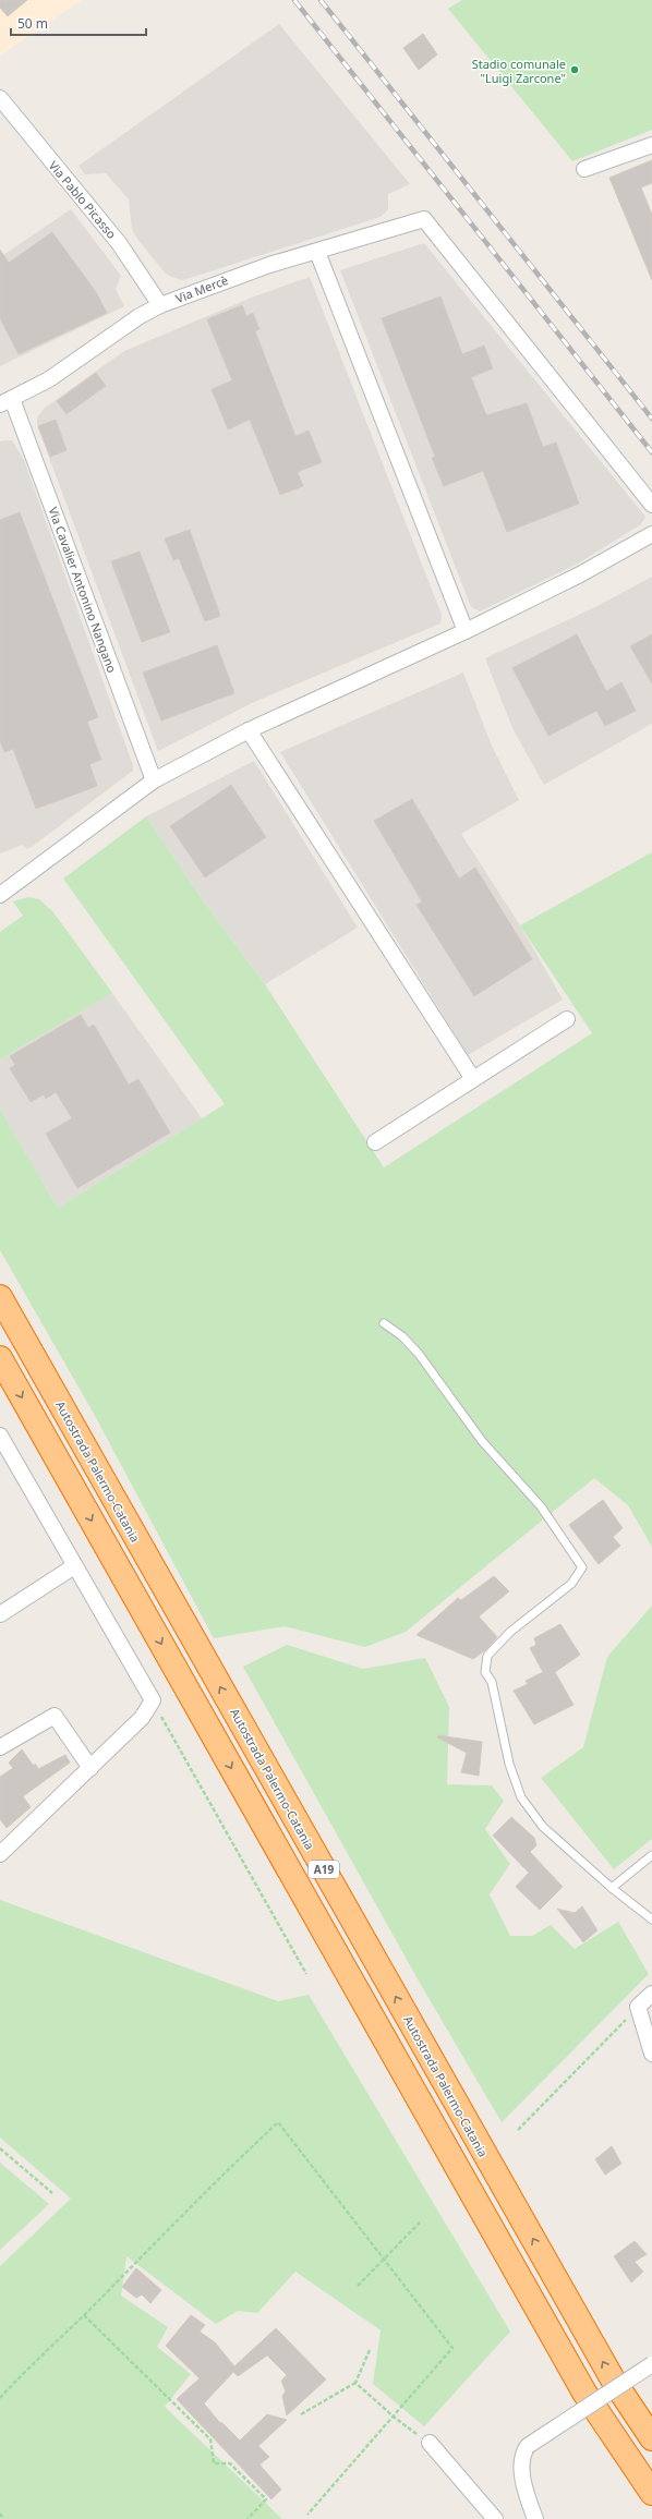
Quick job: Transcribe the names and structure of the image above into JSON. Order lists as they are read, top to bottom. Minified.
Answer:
{"streets":{"highway":["Autostrada Palermo-Catania","A19"],"street":["Via Pablo Picasso","Via Mercè","Via Cavalier Antonino Nangano"]},"crossings":[["Via Pablo Picasso","Via Mercè"],["Via Mercè","Via Cavalier Antonino Nangano"]],"places":["Stadio comunale \"Luigi Zarcone\""],"scale_bar":"50 m"}
